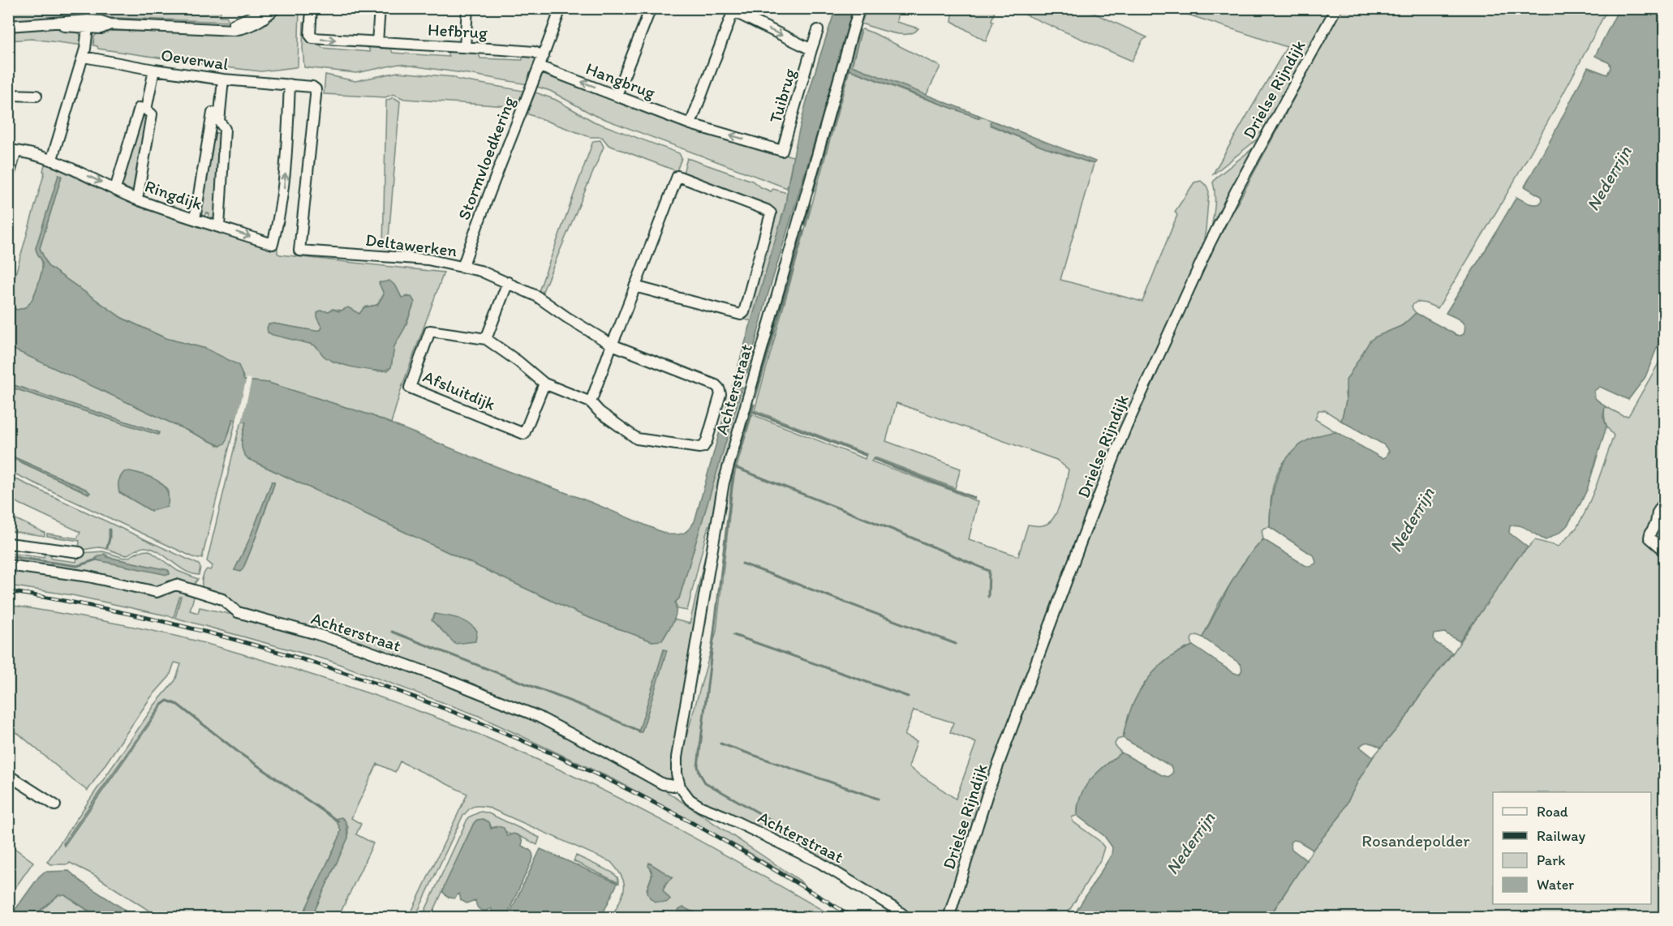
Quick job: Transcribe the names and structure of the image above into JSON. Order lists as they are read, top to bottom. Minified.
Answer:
{"streets":{"street":["Hefbrug","Oeverwal","Hangbrug","Drielse Rijndijk","Tuibrug","Stormvloedkering","Ringdijk","Deltawerken","Achterstraat","Afsluitdijk"]},"crossings":[["Hefbrug","Stormvloedkering"],["Oeverwal","Ringdijk"],["Oeverwal","Deltawerken"],["Hangbrug","Tuibrug"],["Hangbrug","Stormvloedkering"],["Stormvloedkering","Deltawerken"],["Deltawerken","Afsluitdijk"]],"one_way":["Hangbrug","Tuibrug"],"water":["Nederrijn"],"parks":["Rosandepolder"],"legend":["Road","Railway","Park","Water"]}
